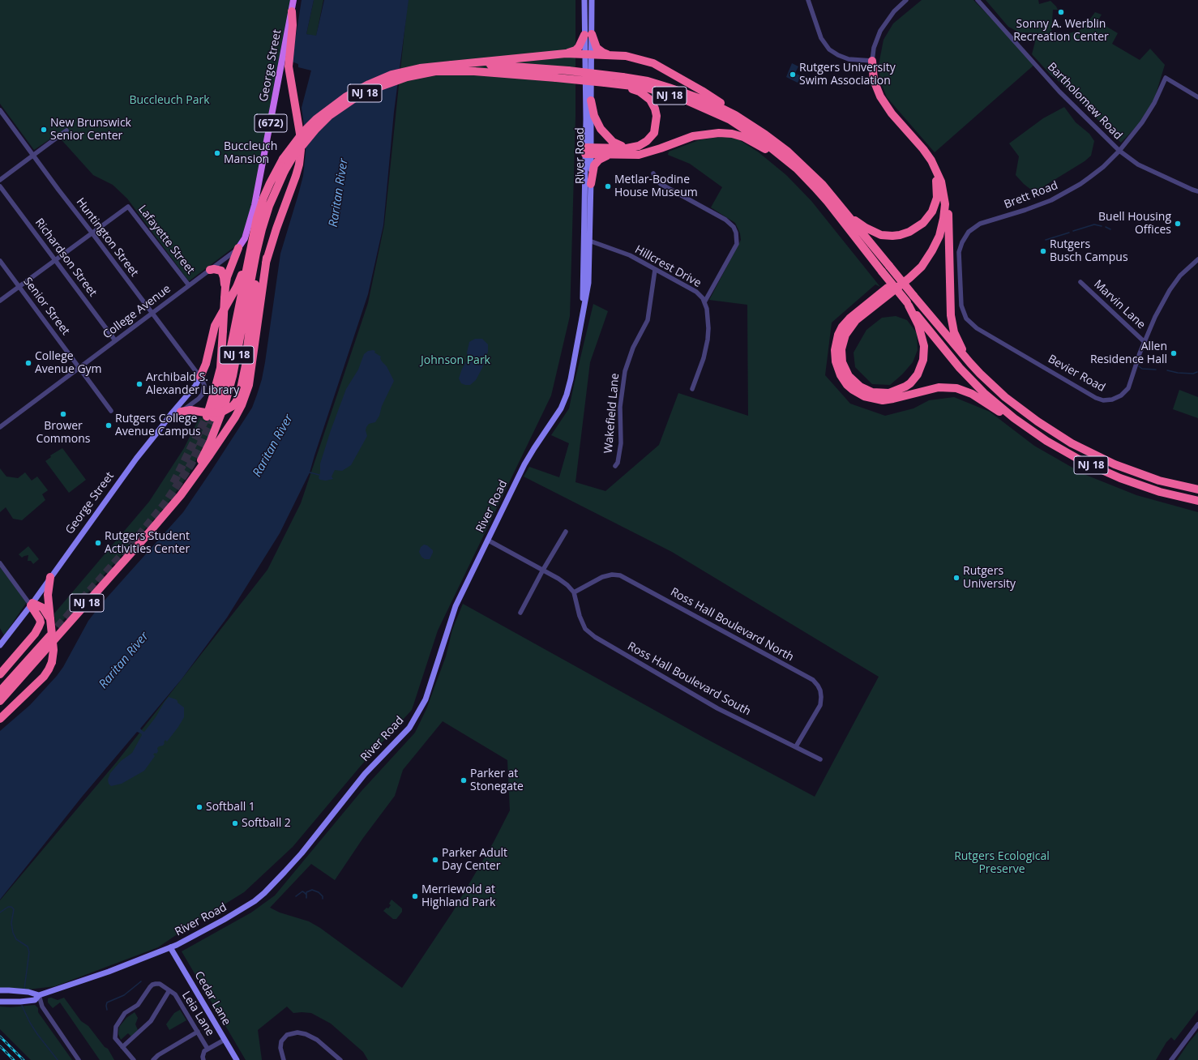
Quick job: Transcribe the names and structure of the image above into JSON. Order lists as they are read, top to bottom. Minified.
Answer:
{"streets":{"highway":["NJ 18"],"main road":["George Street","(672)"],"street":["Bartholomew Road","River Road","Brett Road","Huntington Street","Lafayette Street","Richardson Street","Hillcrest Drive","Marvin Lane","Senior Street","College Avenue","Bevier Road","Wakefield Lane","Ross Hall Boulevard North","Ross Hall Boulevard South","Cedar Lane","Leia Lane"]},"crossings":[["George Street","Huntington Street"],["George Street","College Avenue"],["Bartholomew Road","Brett Road"],["River Road","Hillcrest Drive"],["River Road","Cedar Lane"],["Brett Road","Bevier Road"],["Huntington Street","Lafayette Street"],["Huntington Street","College Avenue"],["Lafayette Street","College Avenue"],["Richardson Street","College Avenue"],["Hillcrest Drive","Wakefield Lane"],["Marvin Lane","Bevier Road"],["Senior Street","College Avenue"],["Ross Hall Boulevard North","Ross Hall Boulevard South"],["Cedar Lane","Leia Lane"]],"water":["Raritan River"],"parks":["Buccleuch Park","Johnson Park","Rutgers Ecological Preserve"],"places":["Sonny A. Werblin Recreation Center","Rutgers University Swim Association","New Brunswick Senior Center","Buccleuch Mansion","Metlar-Bodine House Museum","Buell Housing Offices","Rutgers Busch Campus","Allen Residence Hall","College Avenue Gym","Archibald S. Alexander Library","Brower Commons","Rutgers College Avenue Campus","Rutgers Student Activities Center","Rutgers University","Parker at Stonegate","Softball 1","Softball 2","Parker Adult Day Center","Merriewold at Highland Park"]}
